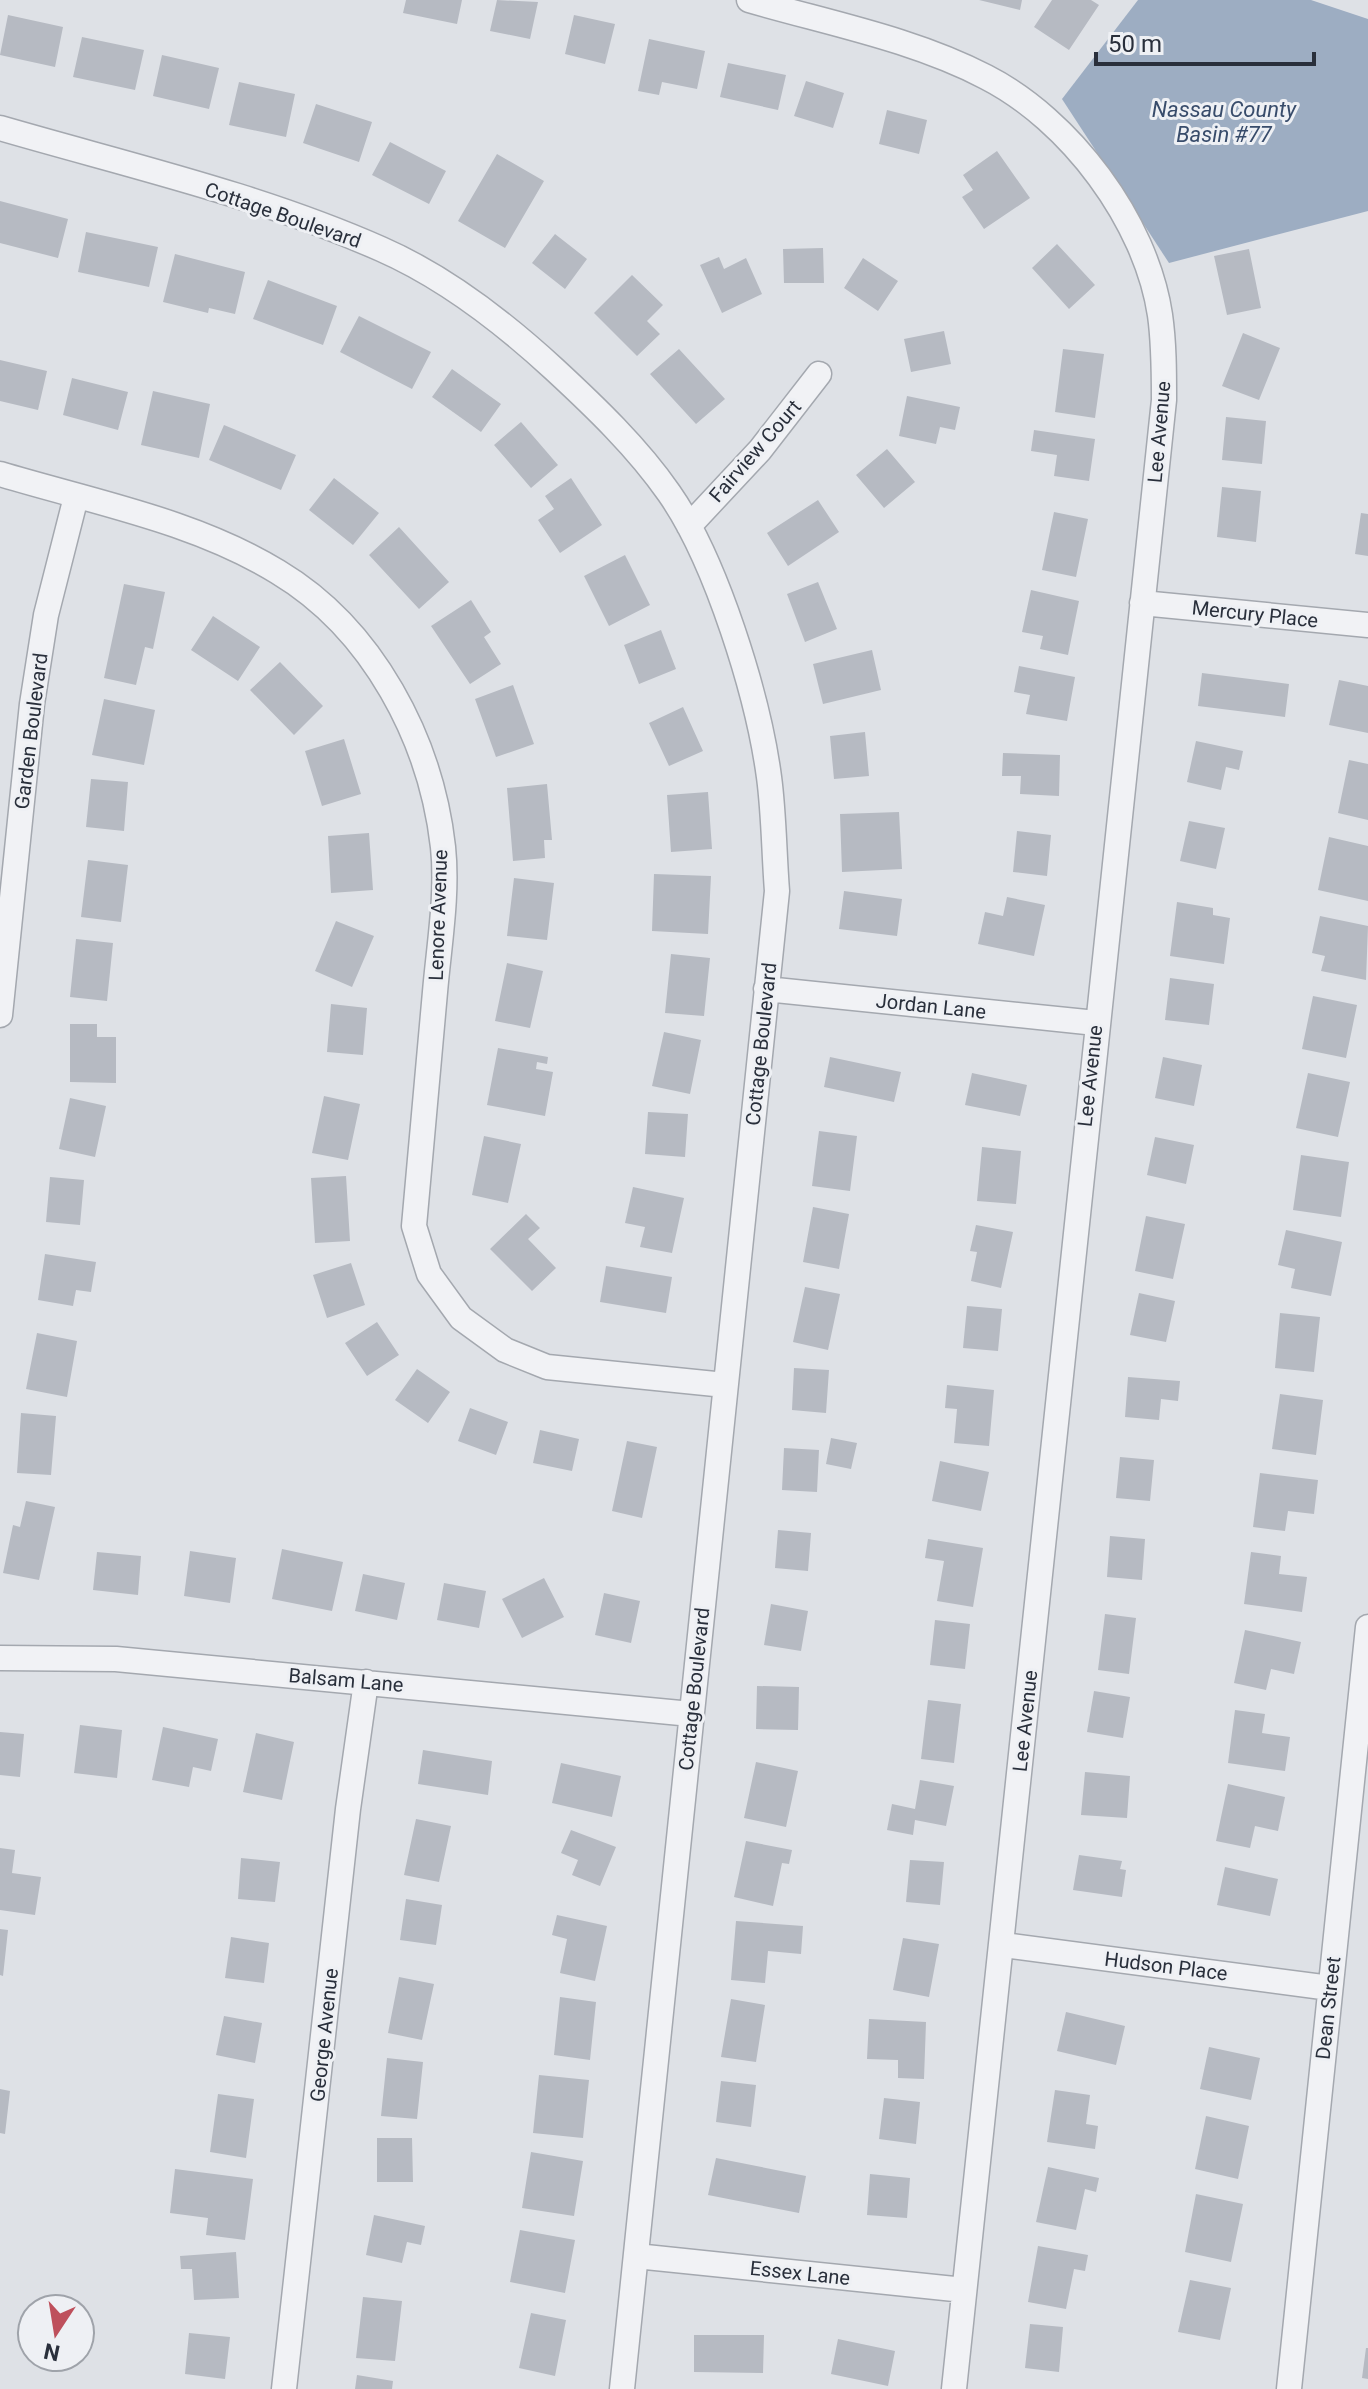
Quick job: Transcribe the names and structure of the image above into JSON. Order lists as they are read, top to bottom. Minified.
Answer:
{"streets":{"street":["Cottage Boulevard","Lee Avenue","Fairview Court","Mercury Place","Garden Boulevard","Lenore Avenue","Jordan Lane","Balsam Lane","Hudson Place","Dean Street","George Avenue","Essex Lane"]},"crossings":[["Cottage Boulevard","Fairview Court"],["Cottage Boulevard","Lenore Avenue"],["Cottage Boulevard","Jordan Lane"],["Cottage Boulevard","Balsam Lane"],["Cottage Boulevard","Essex Lane"],["Lee Avenue","Mercury Place"],["Lee Avenue","Jordan Lane"],["Lee Avenue","Hudson Place"],["Lee Avenue","Essex Lane"],["Garden Boulevard","Lenore Avenue"],["Balsam Lane","George Avenue"],["Hudson Place","Dean Street"]],"water":["Nassau County Basin #77"],"scale_bar":"50 m","north":"bottom"}
